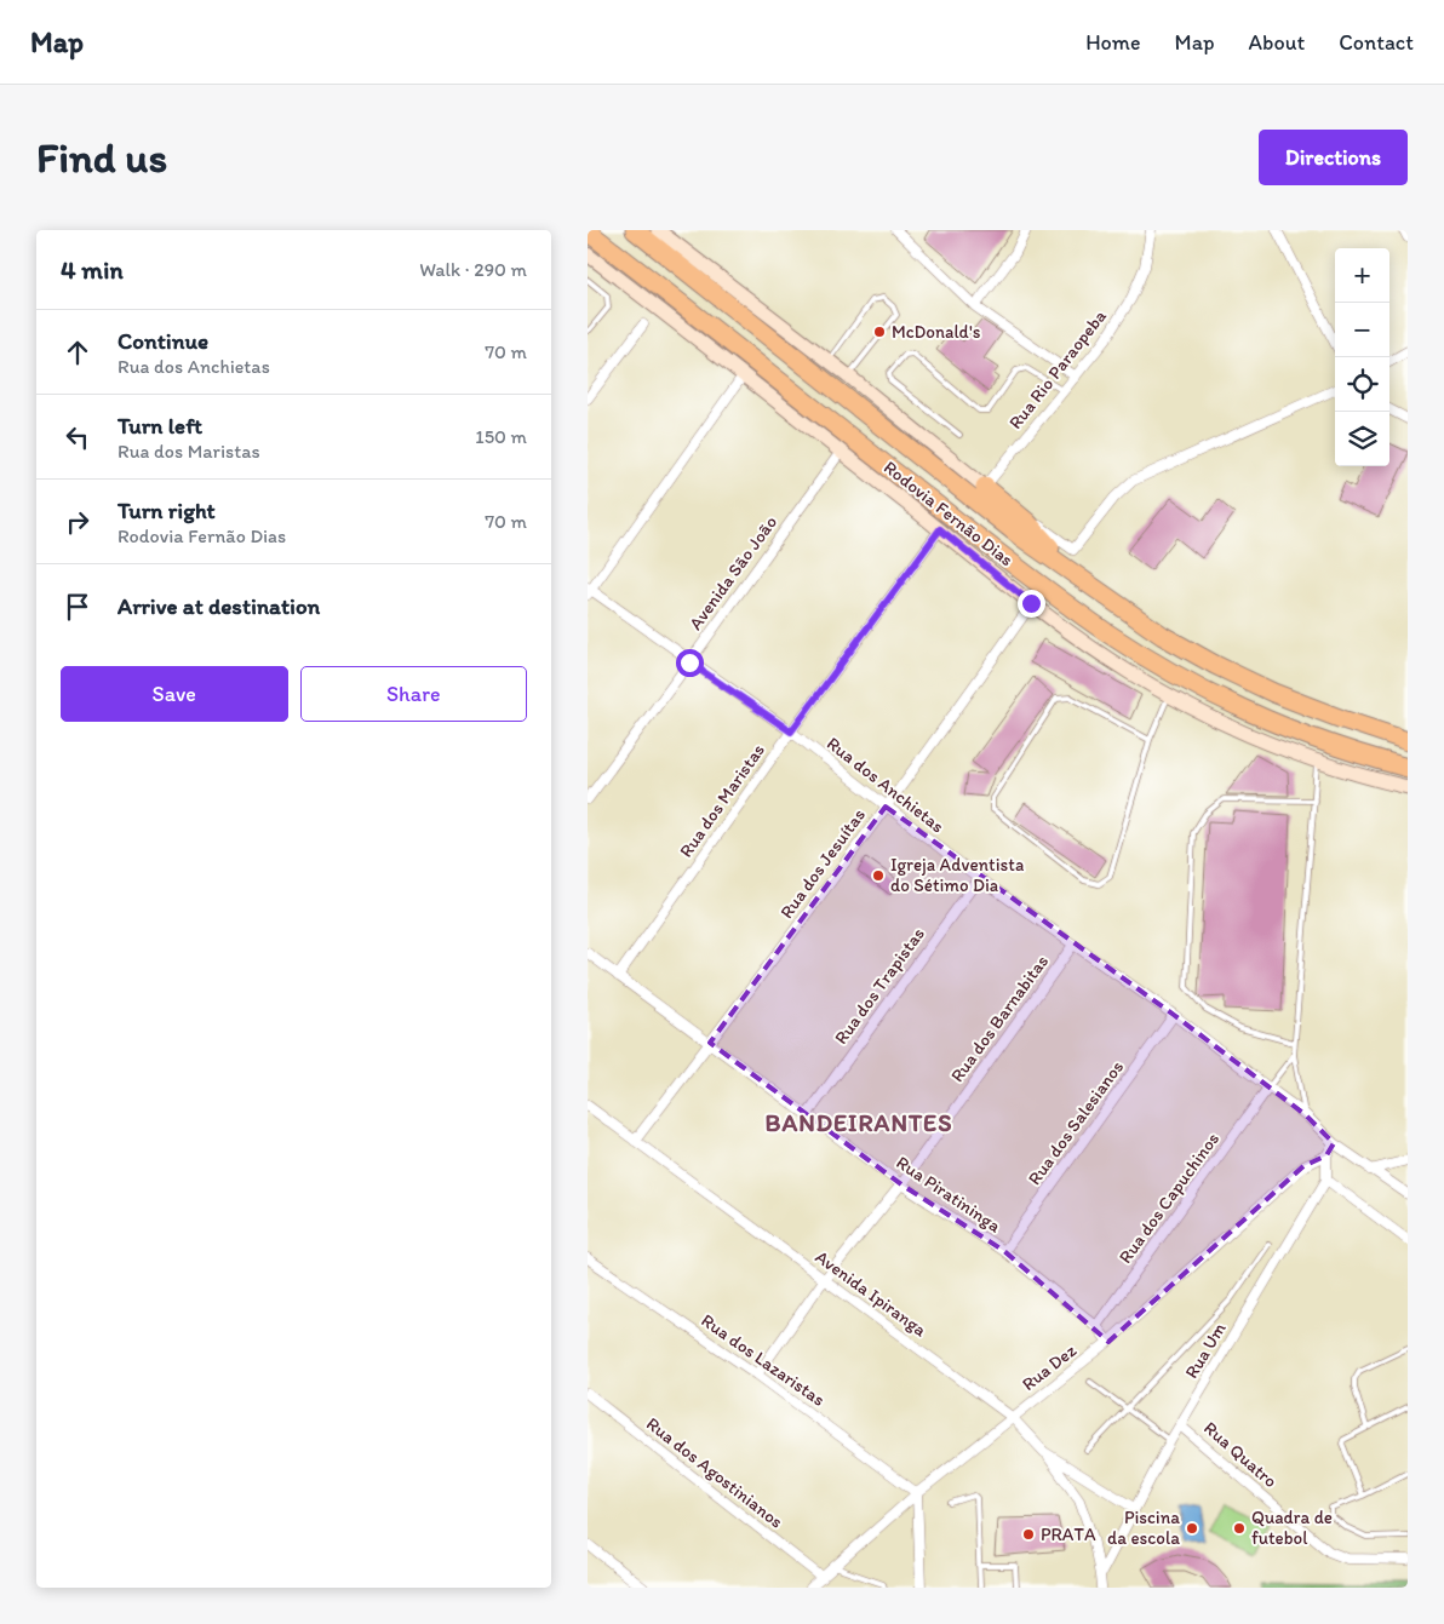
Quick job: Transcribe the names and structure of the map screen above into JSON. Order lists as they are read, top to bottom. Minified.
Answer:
{"streets":{"highway":["Rodovia Fernão Dias"],"street":["Rua Rio Paraopeba","Avenida São João","Rua dos Anchietas","Rua dos Maristas","Rua dos Jesuítas","Rua dos Trapistas","Rua dos Barnabitas","Rua dos Salesianos","Rua Piratininga","Rua dos Capuchinos","Avenida Ipiranga","Rua Um","Rua dos Lazaristas","Rua Dez","Rua Quatro","Rua dos Agostinianos"]},"crossings":[["Rodovia Fernão Dias","Avenida São João"],["Rodovia Fernão Dias","Rua dos Maristas"],["Rodovia Fernão Dias","Rua dos Jesuítas"],["Avenida São João","Rua dos Anchietas"],["Rua dos Anchietas","Rua dos Maristas"],["Rua dos Anchietas","Rua dos Jesuítas"],["Rua dos Anchietas","Rua dos Trapistas"],["Rua dos Anchietas","Rua dos Barnabitas"],["Rua dos Anchietas","Rua dos Salesianos"],["Rua dos Anchietas","Rua dos Capuchinos"],["Rua dos Maristas","Rua Piratininga"],["Rua dos Jesuítas","Rua Piratininga"],["Rua dos Jesuítas","Avenida Ipiranga"],["Rua dos Trapistas","Rua Piratininga"],["Rua dos Barnabitas","Rua Piratininga"],["Rua dos Barnabitas","Avenida Ipiranga"],["Rua dos Barnabitas","Rua dos Lazaristas"],["Rua dos Salesianos","Rua Piratininga"],["Rua Piratininga","Rua dos Capuchinos"],["Rua Piratininga","Rua Dez"],["Avenida Ipiranga","Rua Um"],["Avenida Ipiranga","Rua Dez"],["Rua Um","Rua Quatro"],["Rua dos Lazaristas","Rua Dez"],["Rua Dez","Rua dos Agostinianos"]],"districts":["BANDEIRANTES"],"places":["McDonald's","Igreja Adventista do Sétimo Dia","Piscina da escola","Quadra de futebol","PRATA"],"page":{"header":"Map","nav":["Home","Map","About","Contact"],"buttons":["Directions",["Save","Share"]],"title":"Find us","heading":["4 min","Walk · 290 m"],"map_buttons":["+","−"],"list":[["Continue","Rua dos Anchietas","70 m"],["Turn left","Rua dos Maristas","150 m"],["Turn right","Rodovia Fernão Dias","70 m"],"Arrive at destination"]}}
